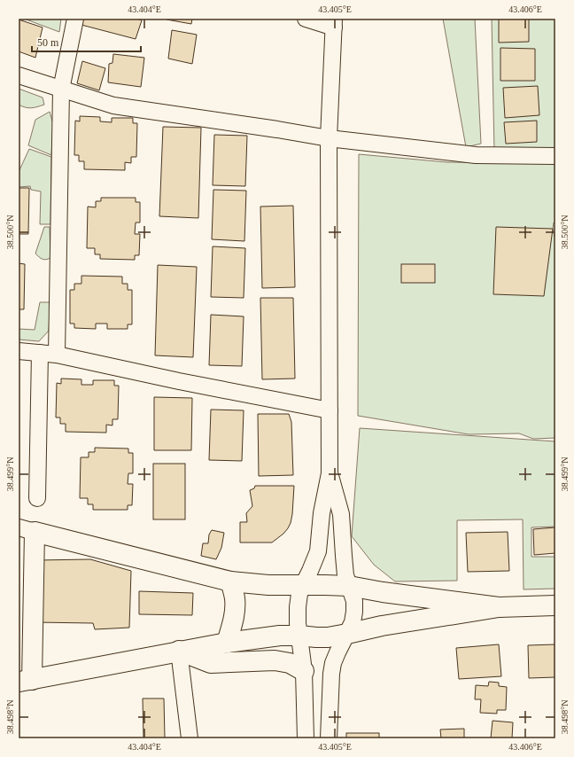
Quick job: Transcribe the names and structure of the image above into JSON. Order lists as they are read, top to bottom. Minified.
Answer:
{"scale_bar":"50 m","coordinates":["43.404°E","43.405°E","43.406°E","38.500°N","38.499°N","38.498°N"]}
